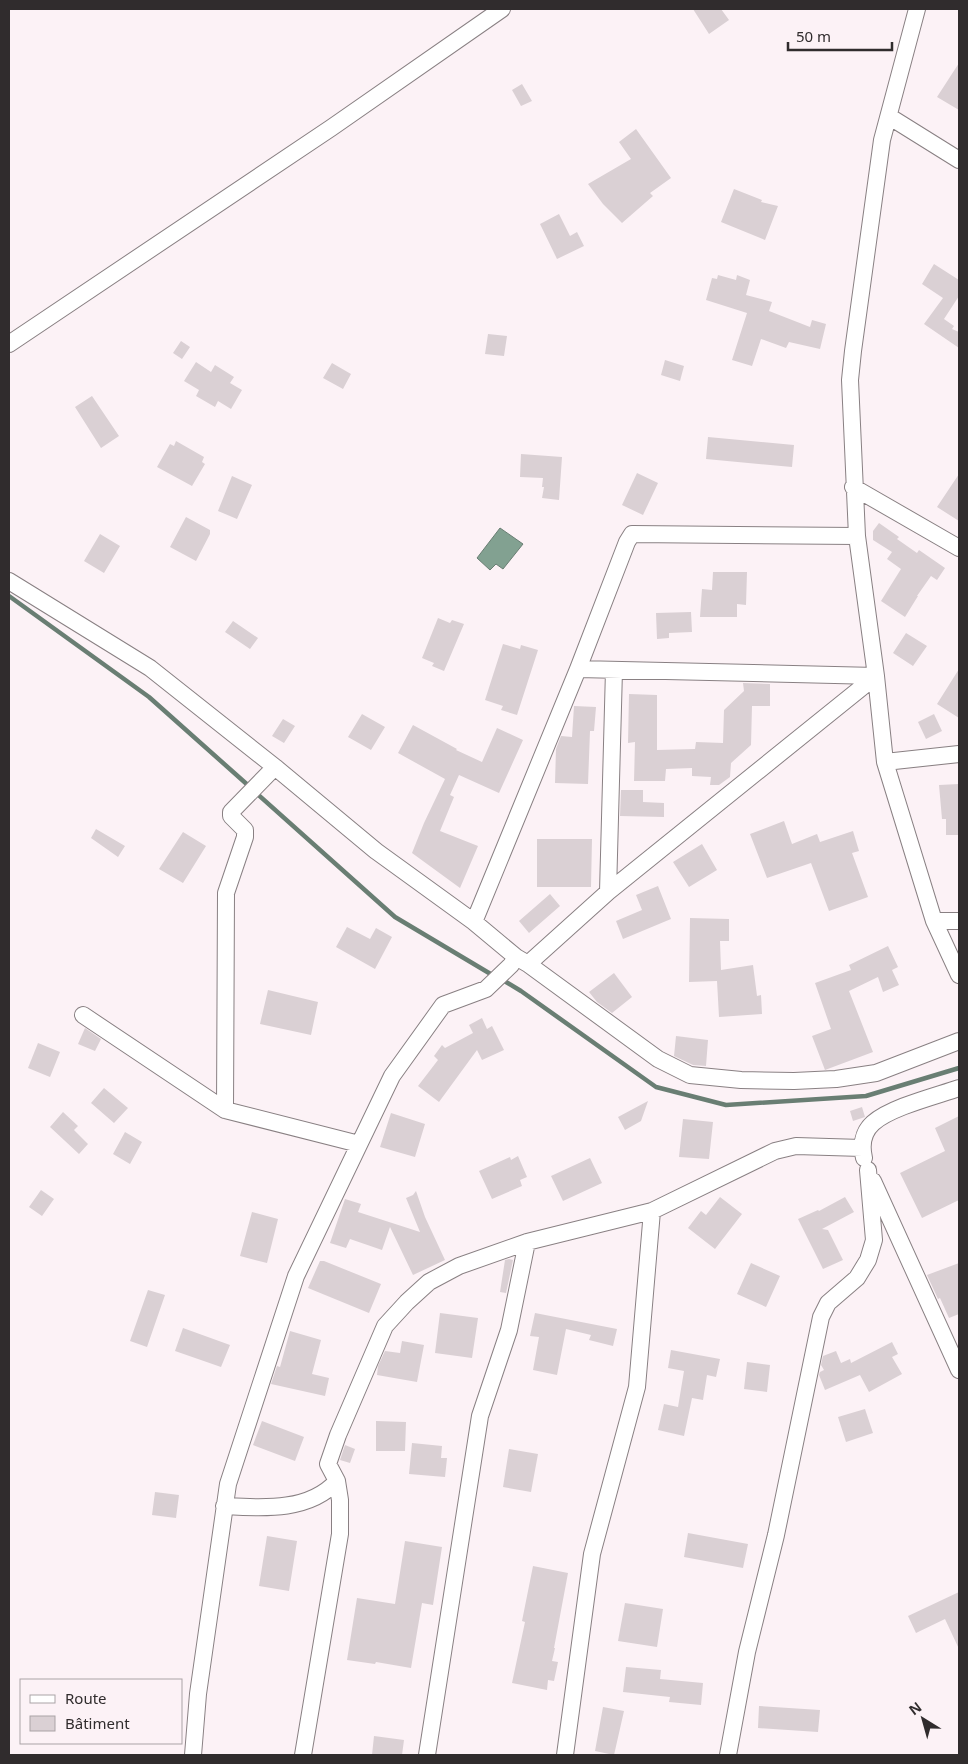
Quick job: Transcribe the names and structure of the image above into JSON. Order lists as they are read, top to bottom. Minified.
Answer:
{"legend":["Route","Bâtiment"],"scale_bar":"50 m","north":"top left"}
